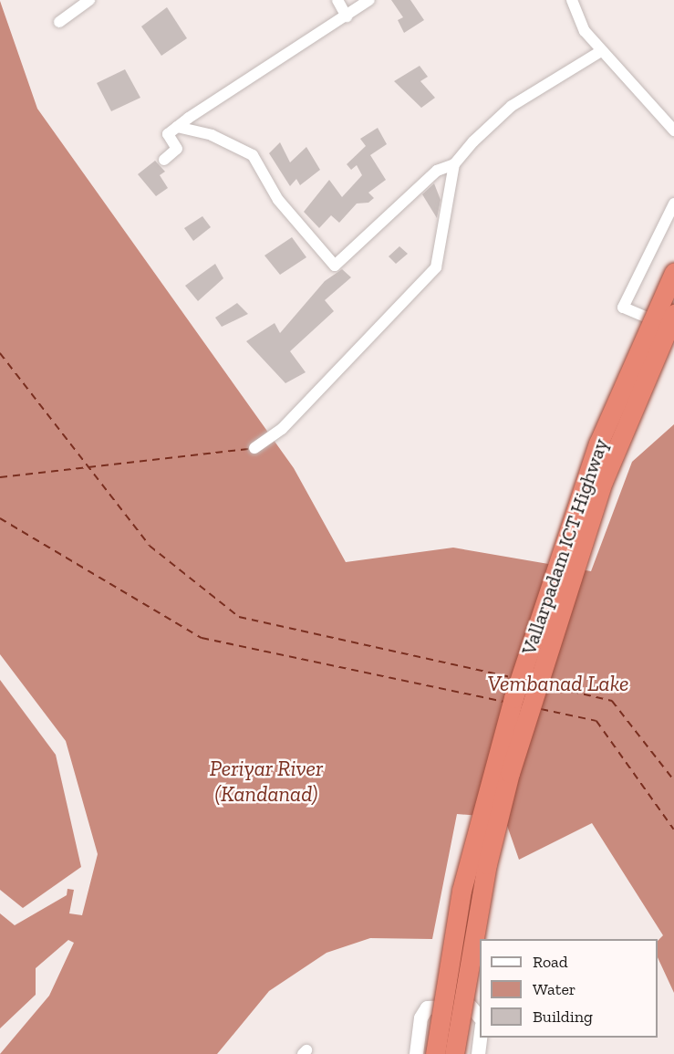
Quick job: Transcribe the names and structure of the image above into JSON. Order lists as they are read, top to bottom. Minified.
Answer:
{"streets":{"highway":["Vallarpadam ICT Highway"]},"water":["Vembanad Lake","Periyar River (Kandanad)"],"legend":["Road","Water","Building"]}
